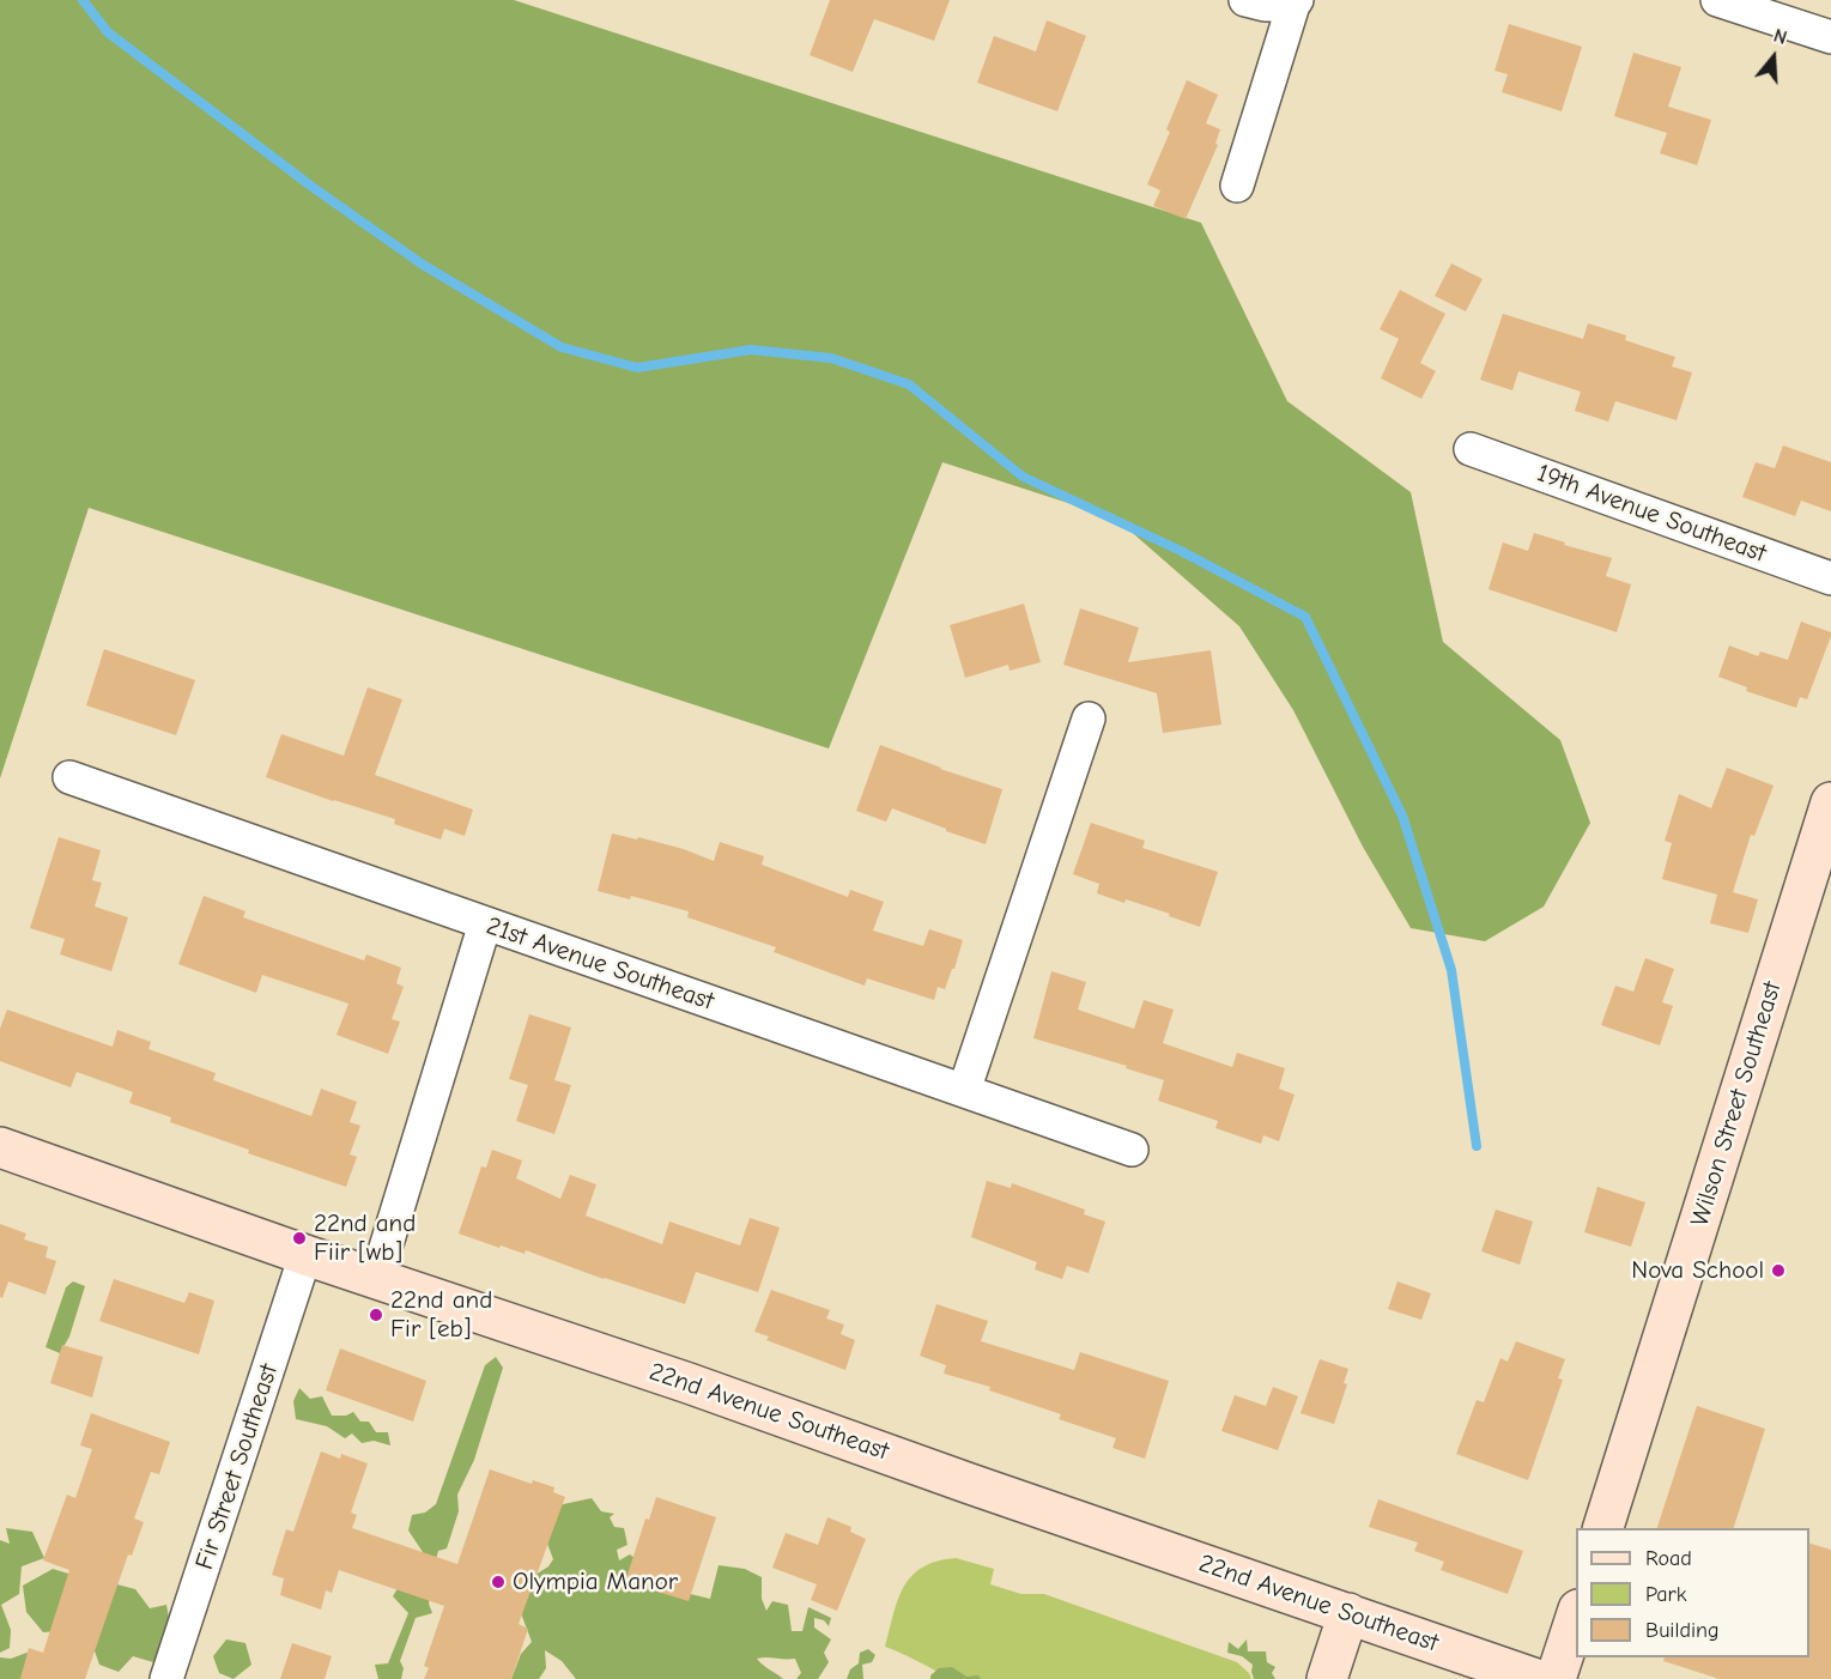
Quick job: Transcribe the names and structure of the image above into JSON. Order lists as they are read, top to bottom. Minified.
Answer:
{"streets":{"street":["19th Avenue Southeast","21st Avenue Southeast","Wilson Street Southeast","22nd Avenue Southeast","Fir Street Southeast"]},"crossings":[["22nd Avenue Southeast","Fir Street Southeast"]],"places":["22nd and Fiir [wb]","Nova School","22nd and Fir [eb]","Olympia Manor"],"legend":["Road","Park","Building"],"north":"top"}
